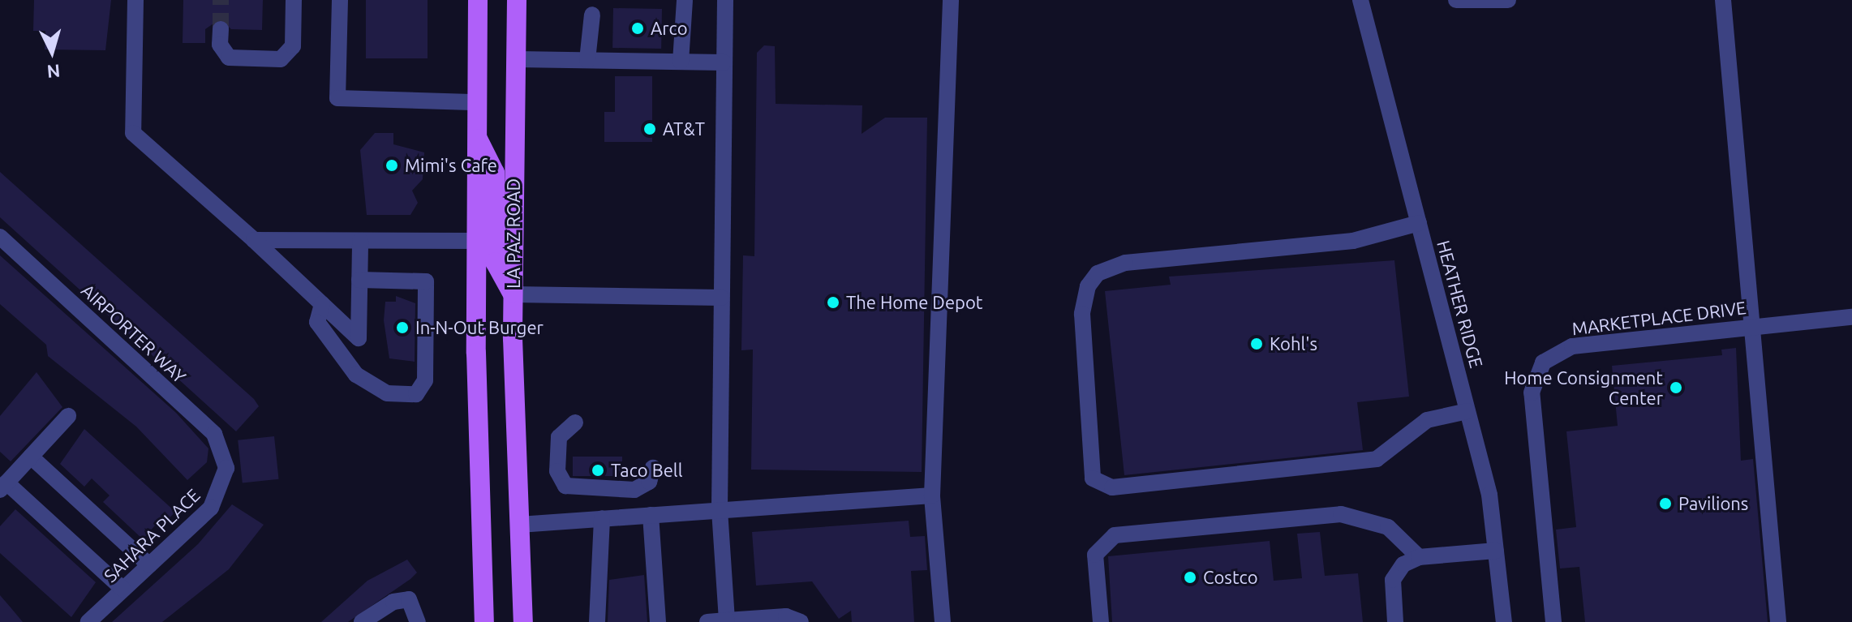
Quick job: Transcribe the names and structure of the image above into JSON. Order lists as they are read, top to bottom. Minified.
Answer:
{"streets":{"main road":["LA PAZ ROAD"],"street":["HEATHER RIDGE","MARKETPLACE DRIVE","AIRPORTER WAY","SAHARA PLACE"]},"crossings":[["AIRPORTER WAY","SAHARA PLACE"]],"places":["Arco","AT&T","Mimi's Cafe","The Home Depot","In-N-Out Burger","Kohl's","Home Consignment Center","Taco Bell","Pavilions","Costco"],"north":"bottom"}
